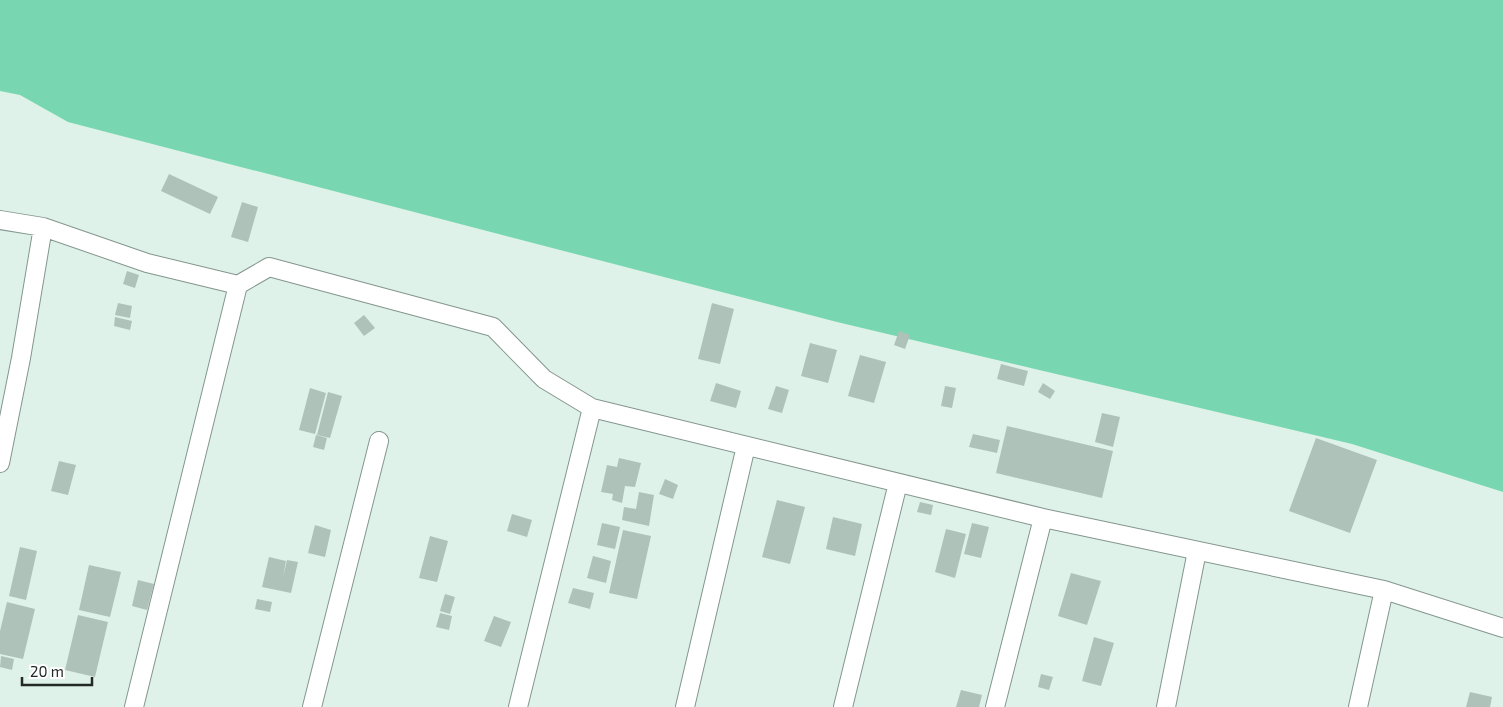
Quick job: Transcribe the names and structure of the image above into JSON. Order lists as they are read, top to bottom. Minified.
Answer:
{"scale_bar":"20 m"}
